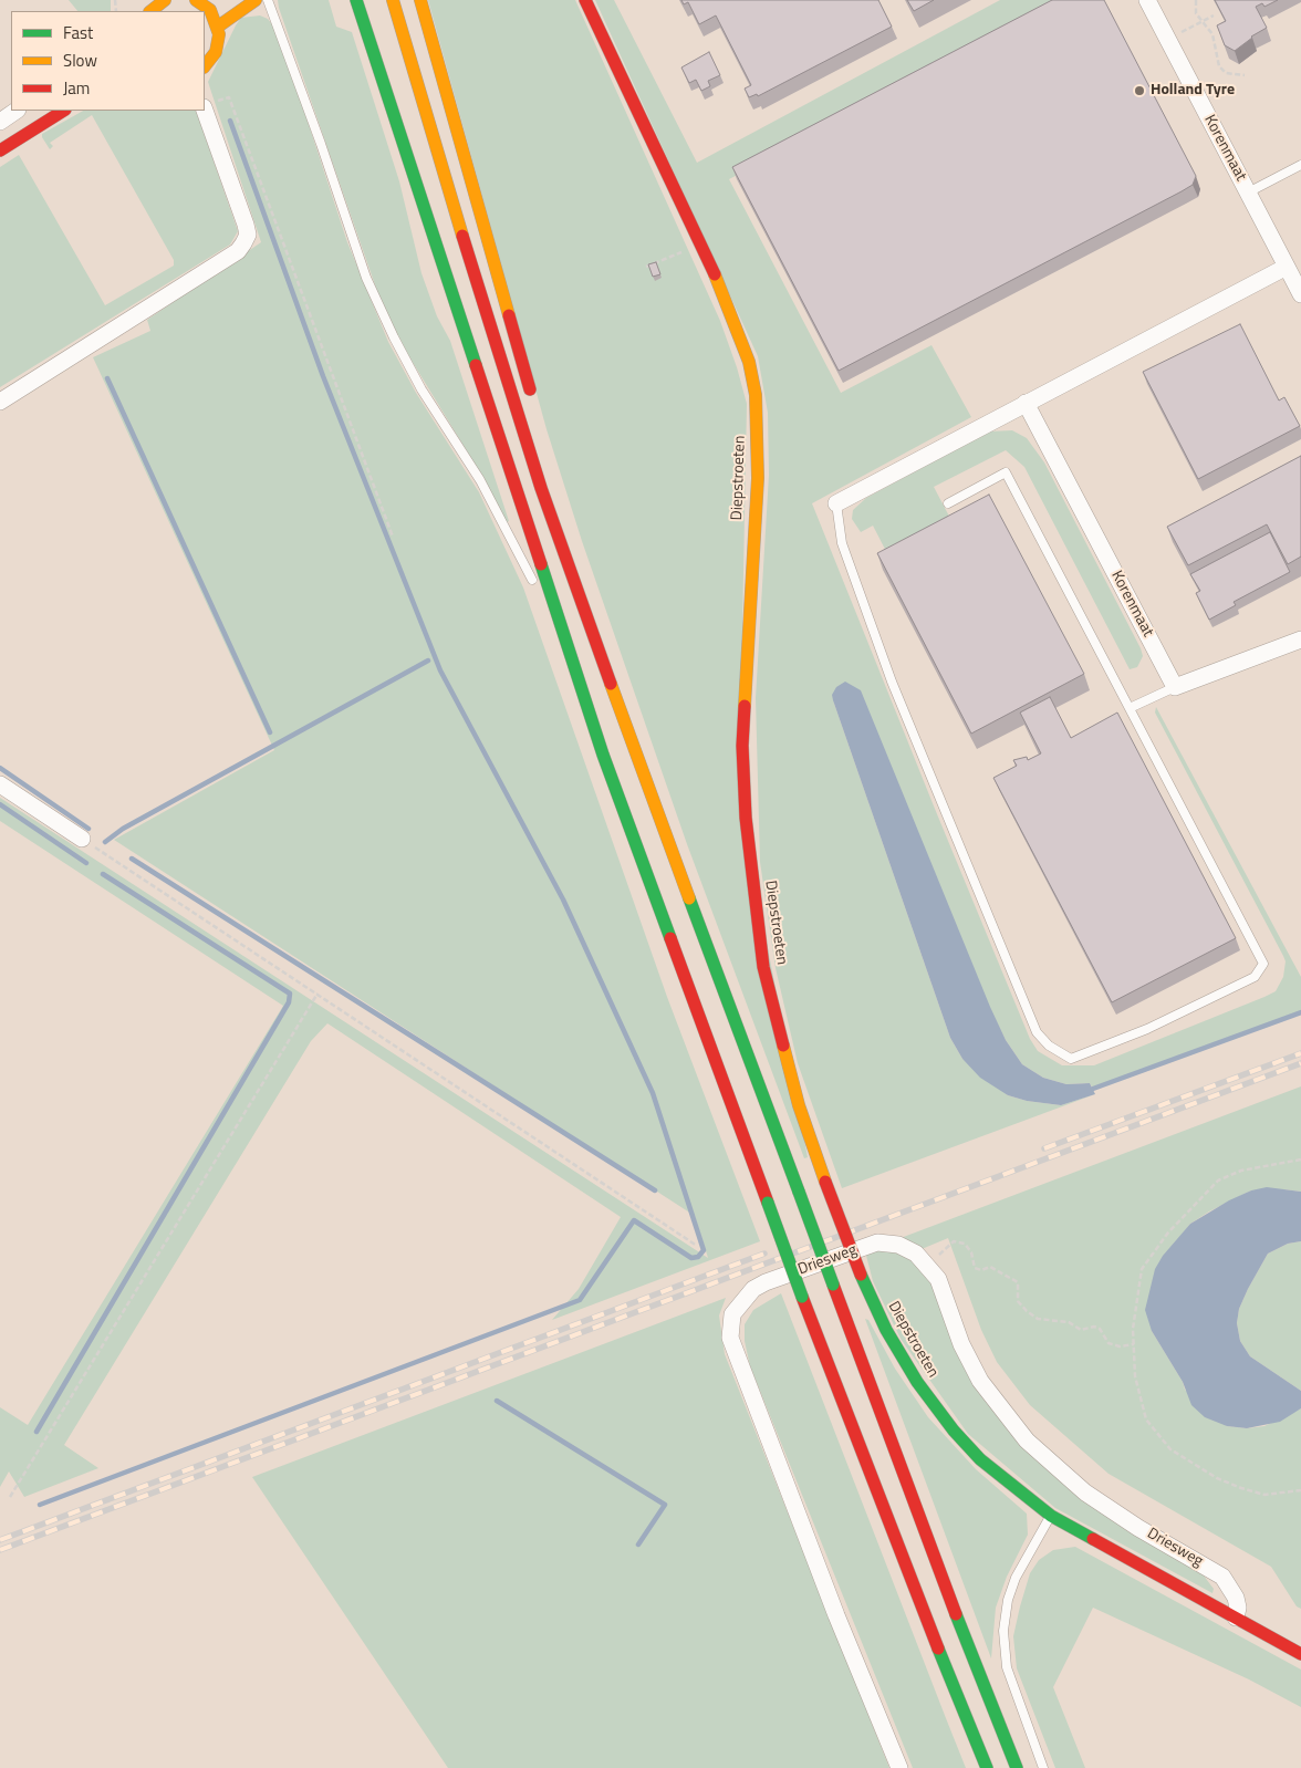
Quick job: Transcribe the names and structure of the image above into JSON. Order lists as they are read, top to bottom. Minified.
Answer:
{"streets":{"main road":["Diepstroeten"],"street":["Korenmaat","Driesweg"]},"crossings":[["Diepstroeten","Driesweg"]],"places":["Holland Tyre"],"legend":["Fast","Slow","Jam"]}
